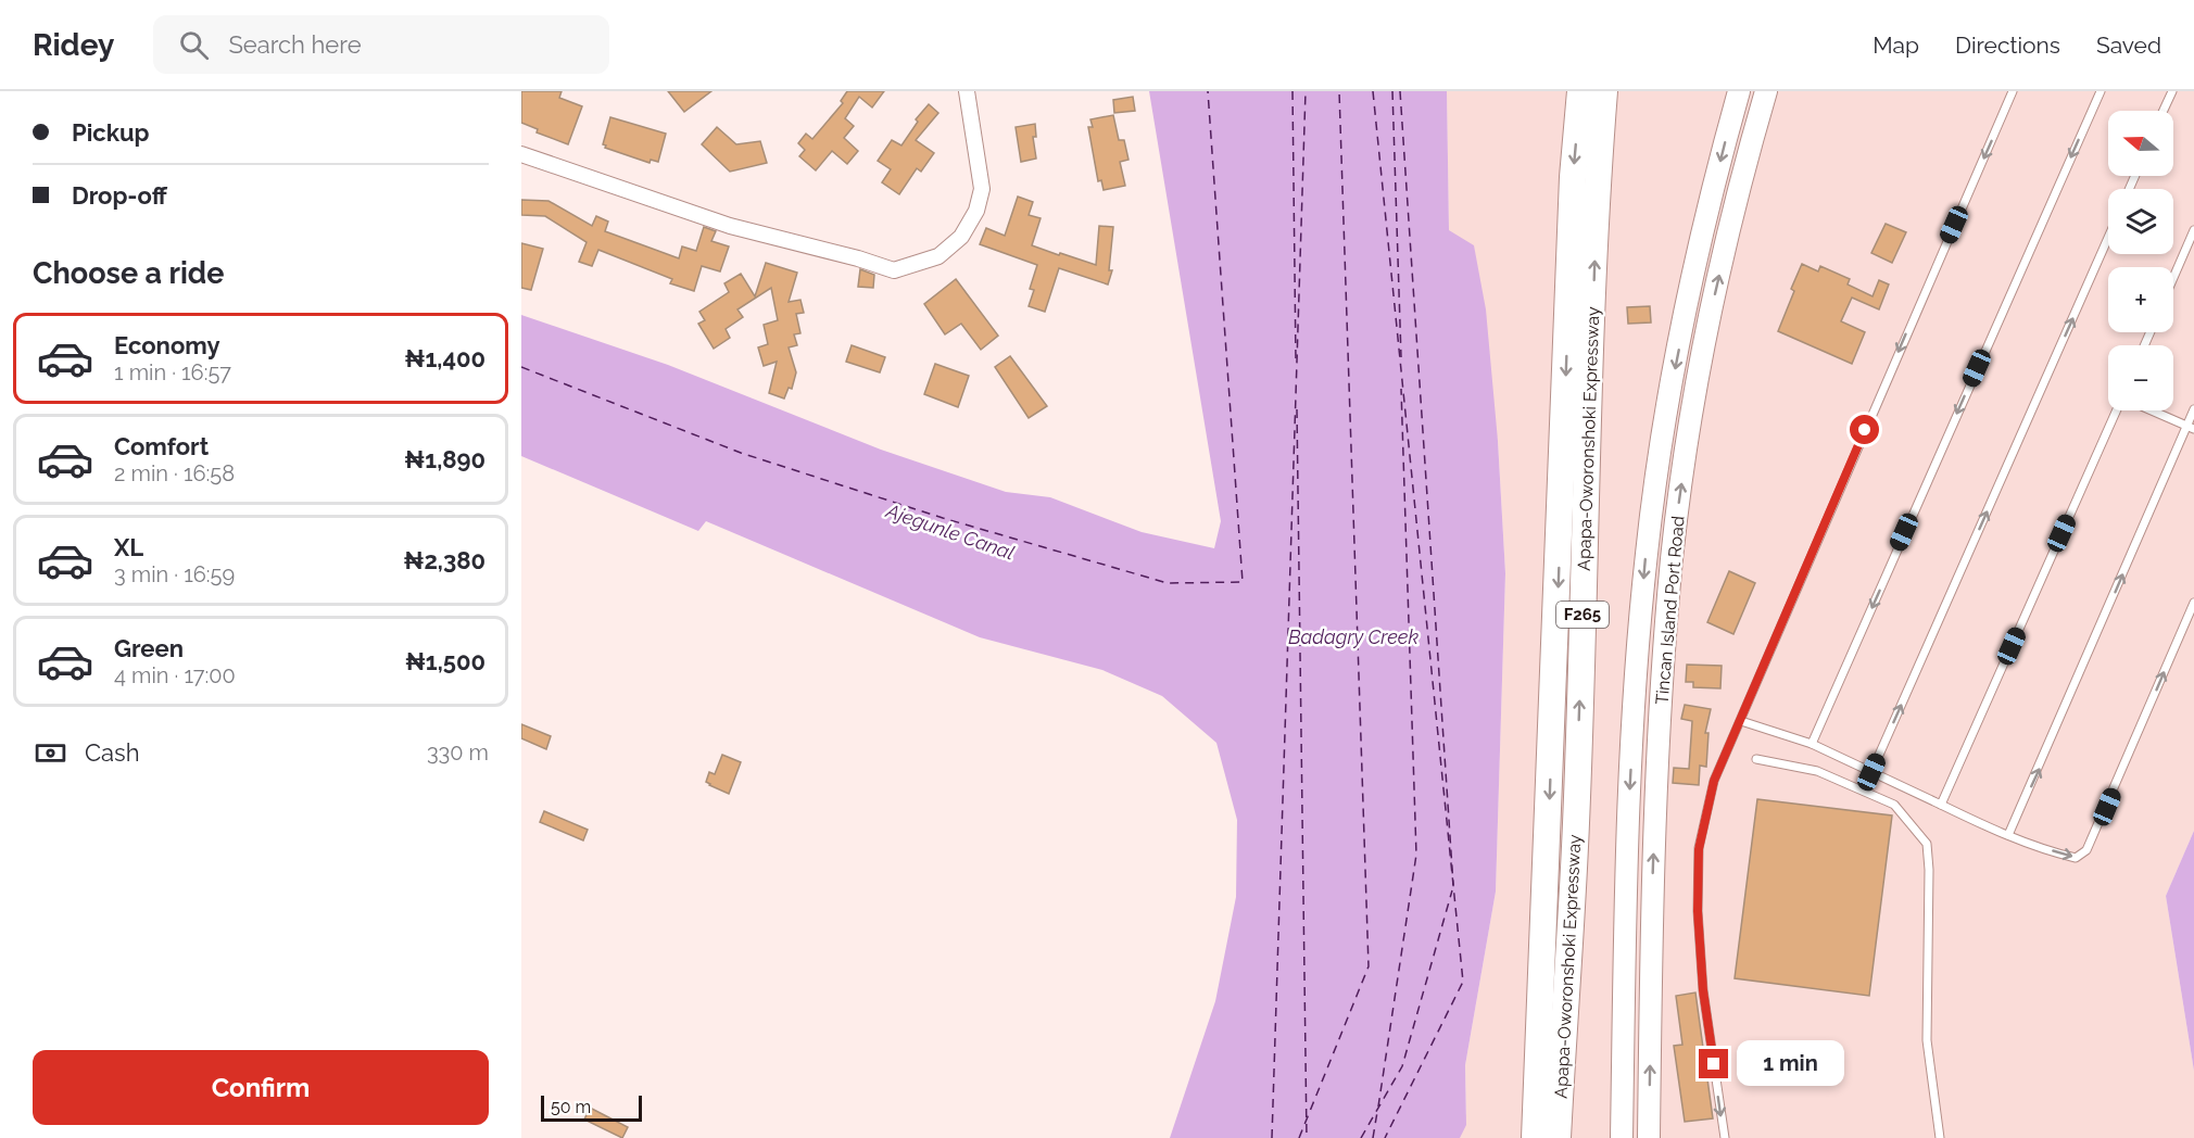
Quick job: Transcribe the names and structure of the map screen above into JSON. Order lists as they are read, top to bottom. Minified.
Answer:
{"streets":{"highway":["Apapa-Oworonshoki Expressway","F265"],"street":["Tincan Island Port Road"]},"water":["Ajegunle Canal","Badagry Creek"],"scale_bar":"50 m","north":"left","page":{"header":"Ridey","search":"Search here","nav":["Map","Directions","Saved"],"banner":["Pickup","Drop-off"],"map_buttons":["+","−"],"heading":"Choose a ride","list":[{"name":"Economy","note":"1 min · 16:57","value":"₦1,400"},{"name":"Comfort","note":"2 min · 16:58","value":"₦1,890"},{"name":"XL","note":"3 min · 16:59","value":"₦2,380"},{"name":"Green","note":"4 min · 17:00","value":"₦1,500"}],"pay":["Cash","330 m"],"buttons":"Confirm","bubble":"1 min","scale":"50 m"}}
